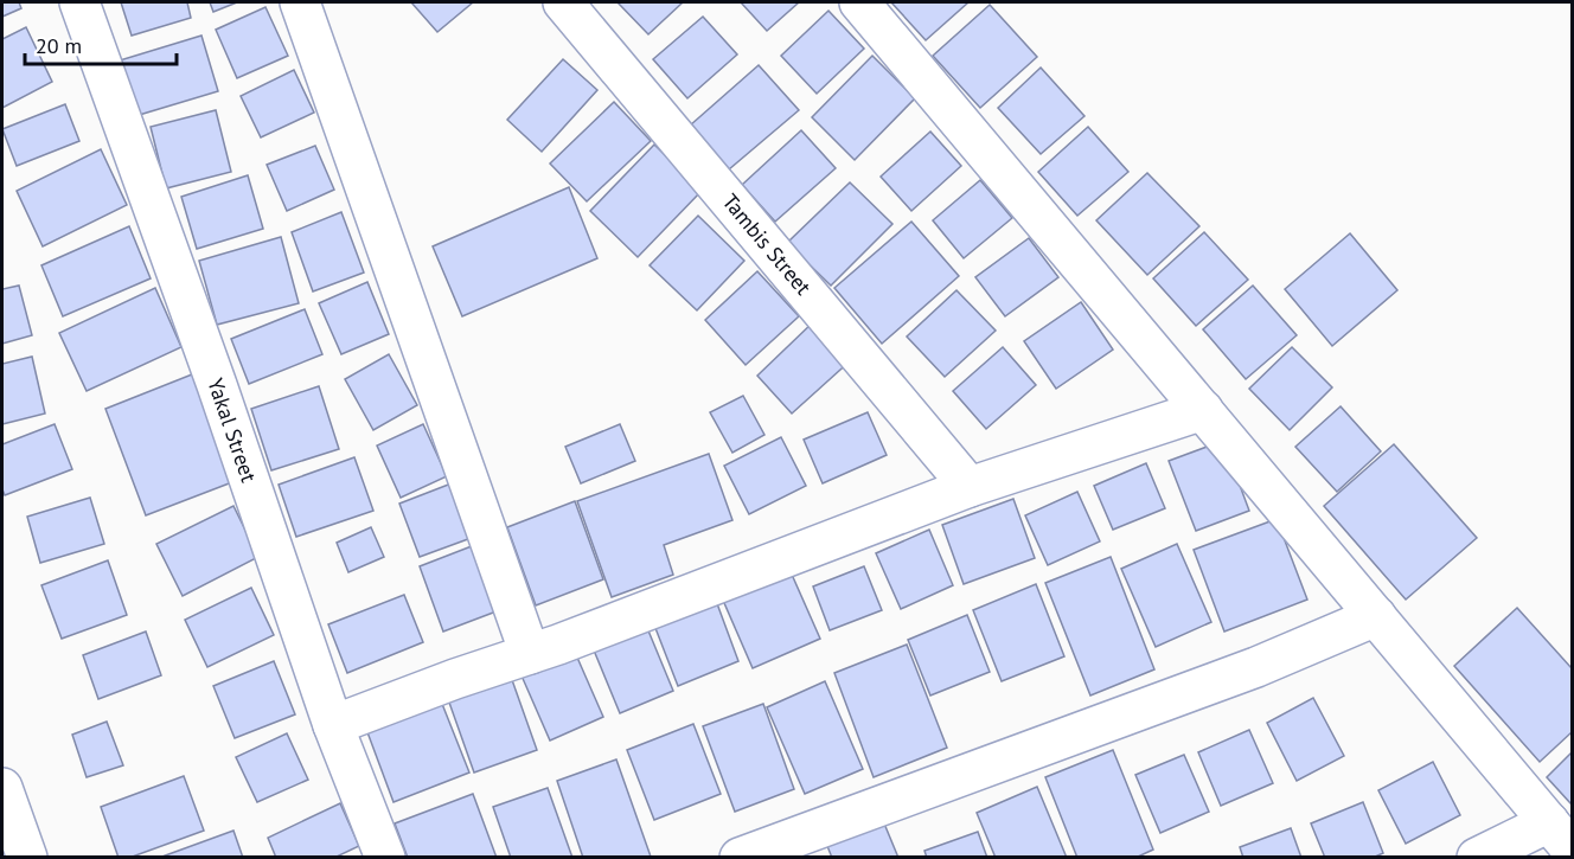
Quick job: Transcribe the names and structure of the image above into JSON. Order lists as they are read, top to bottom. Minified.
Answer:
{"streets":{"street":["Tambis Street","Yakal Street"]},"scale_bar":"20 m"}
